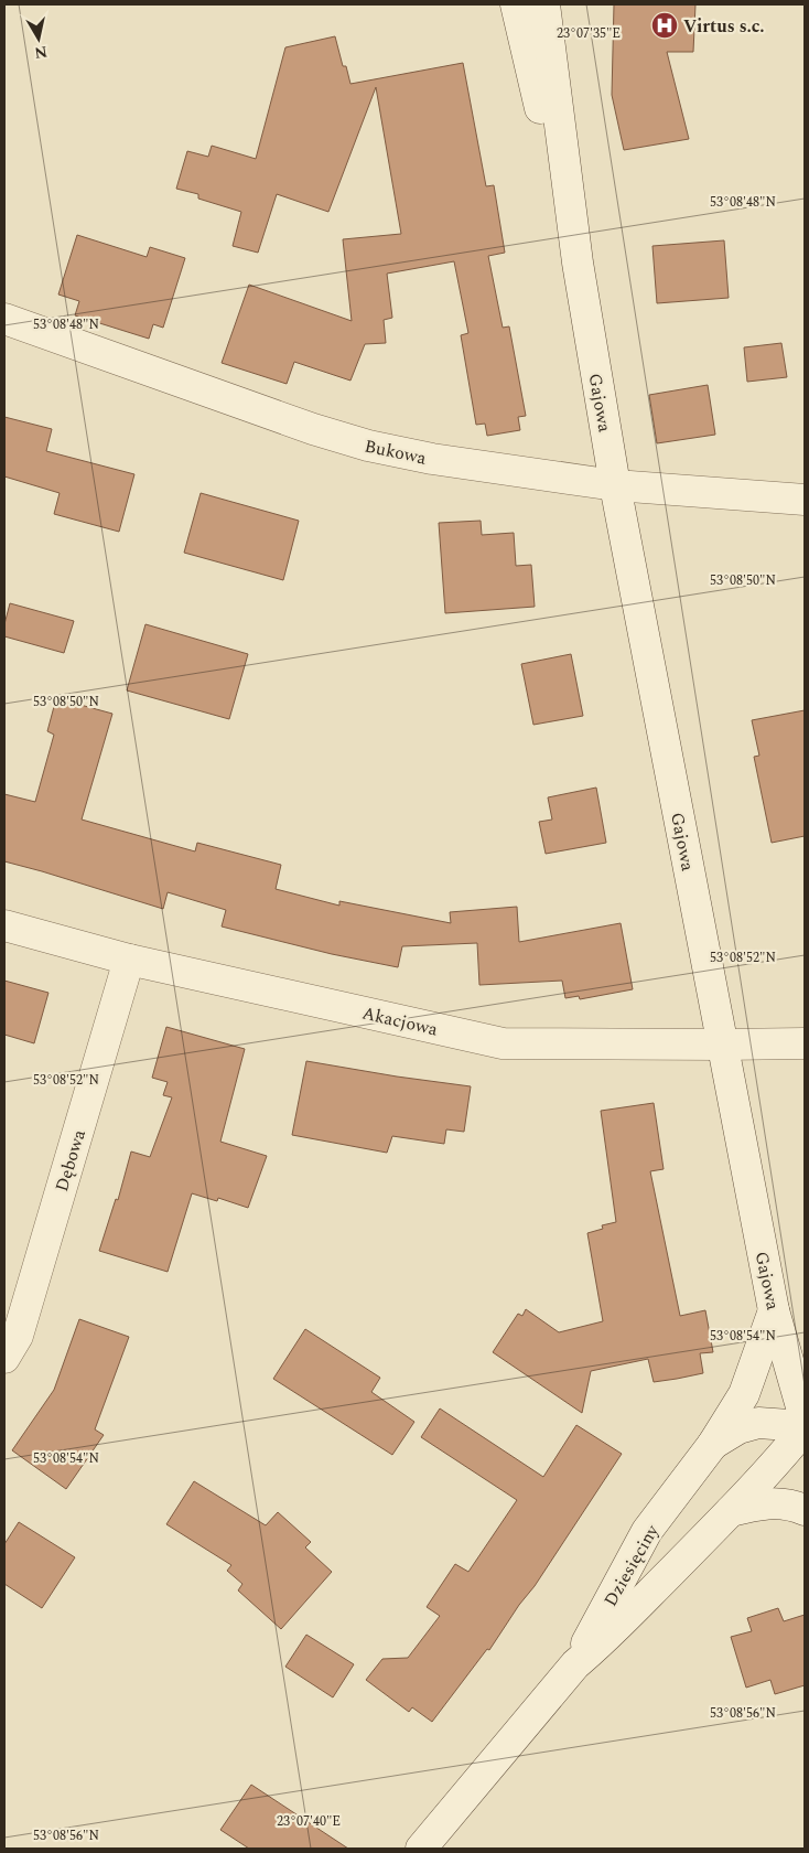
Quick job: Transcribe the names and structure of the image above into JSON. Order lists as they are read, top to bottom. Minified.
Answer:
{"streets":{"street":["Gajowa","Bukowa","Akacjowa","Dębowa","Dziesięciny"]},"crossings":[["Gajowa","Bukowa"],["Gajowa","Akacjowa"],["Gajowa","Dziesięciny"],["Akacjowa","Dębowa"]],"places":{"hospital":["Virtus s.c."]},"north":"bottom","coordinates":["23°07'35\"E","53°08'48\"N","53°08'50\"N","53°08'52\"N","53°08'54\"N","53°08'56\"N","23°07'40\"E"]}
